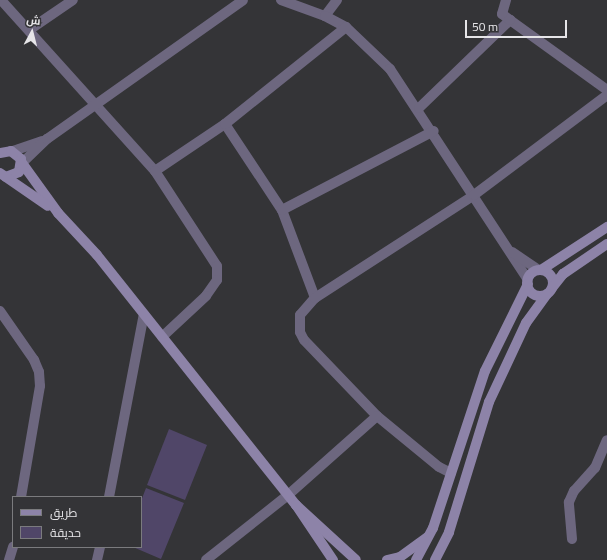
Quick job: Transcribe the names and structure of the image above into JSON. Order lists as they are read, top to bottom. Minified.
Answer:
{"legend":["طريق","حديقة"],"scale_bar":"50 m","north":"top"}
